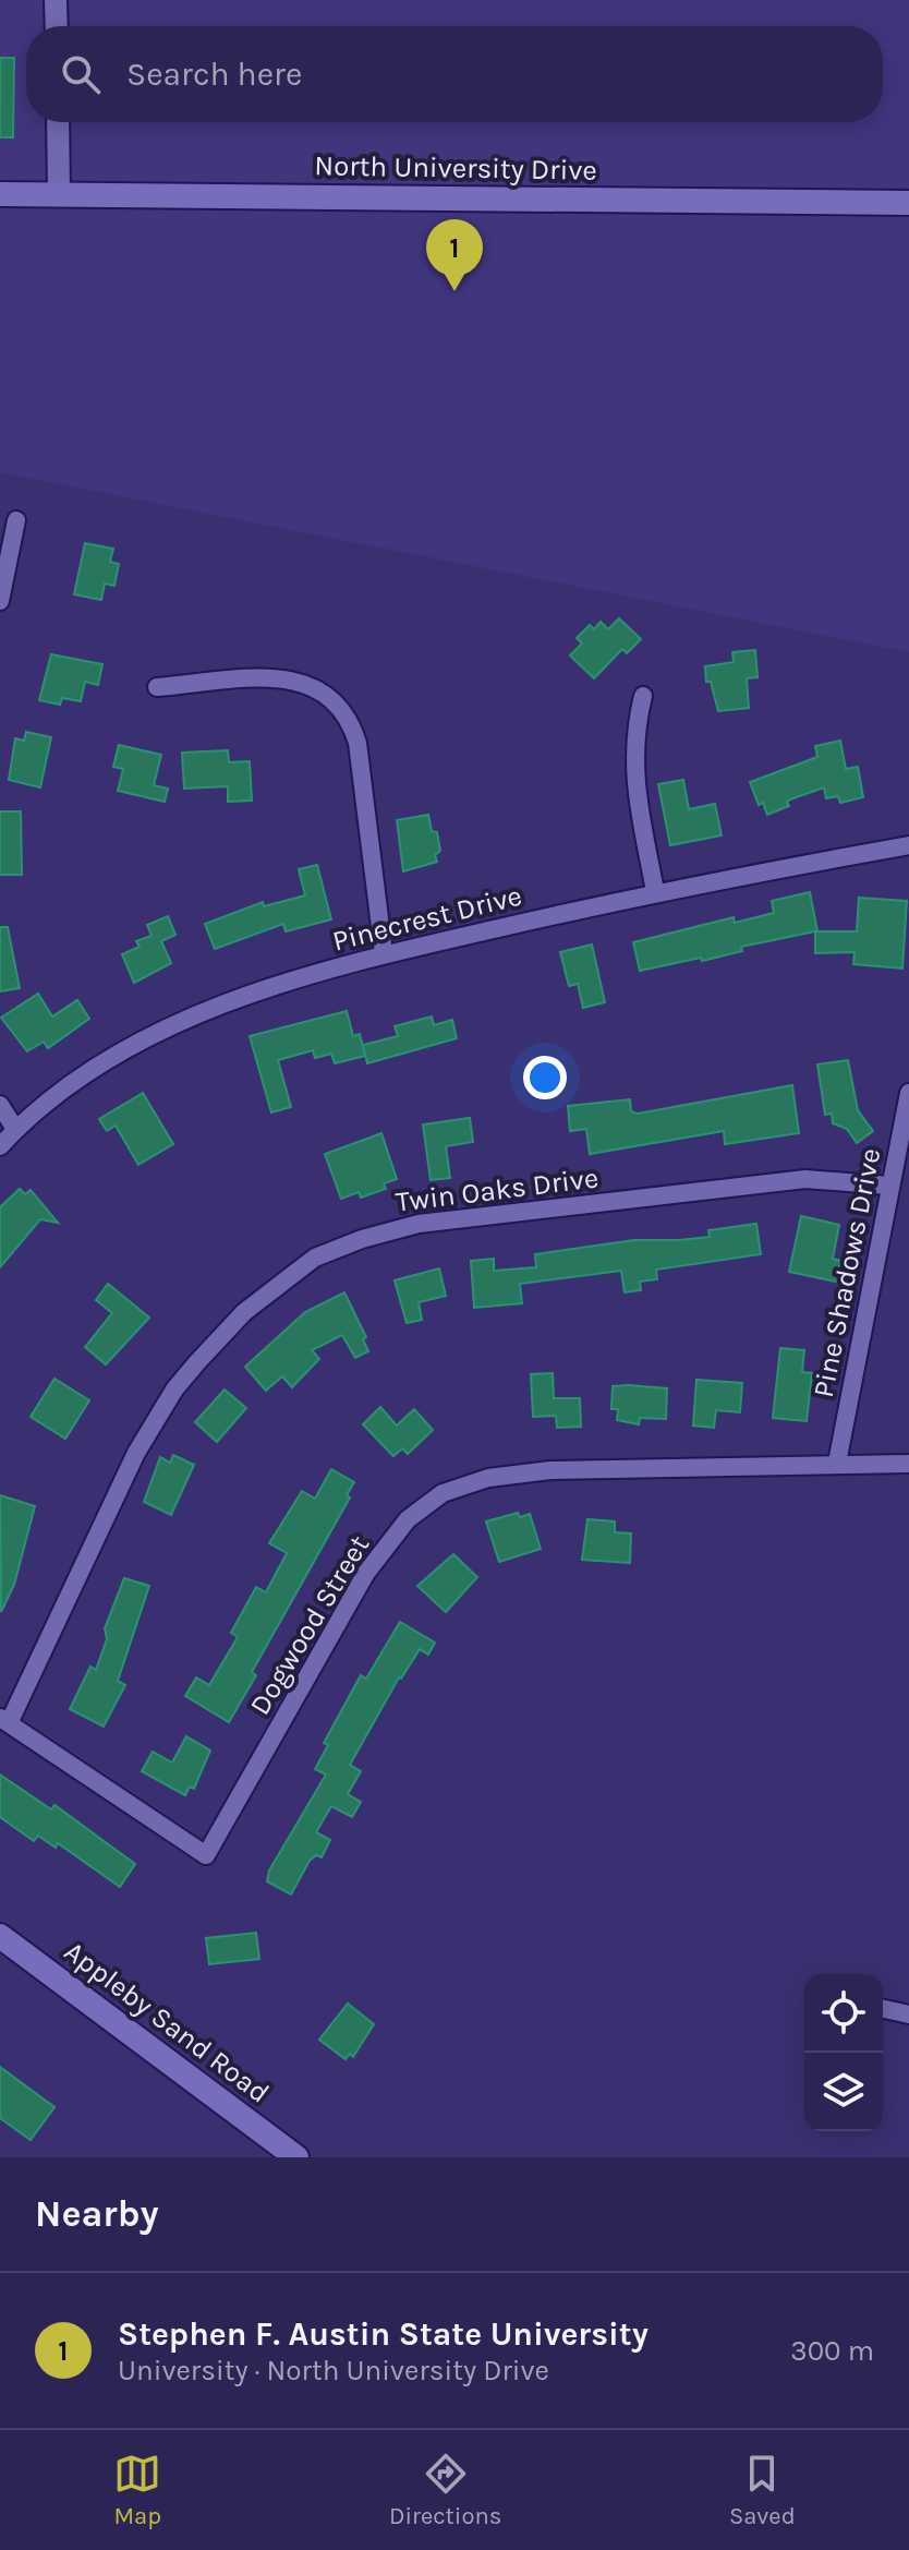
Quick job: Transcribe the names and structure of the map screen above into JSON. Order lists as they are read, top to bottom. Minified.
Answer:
{"streets":{"main road":["North University Drive","Appleby Sand Road"],"street":["Pinecrest Drive","Twin Oaks Drive","Pine Shadows Drive","Dogwood Street"]},"crossings":[["Twin Oaks Drive","Pine Shadows Drive"],["Twin Oaks Drive","Dogwood Street"],["Pine Shadows Drive","Dogwood Street"]],"page":{"search":"Search here","pins":"1","heading":"Nearby","list":[{"mark":"1","name":"Stephen F. Austin State University","note":"University · North University Drive","value":"300 m"}],"nav":["Map","Directions","Saved"]}}
